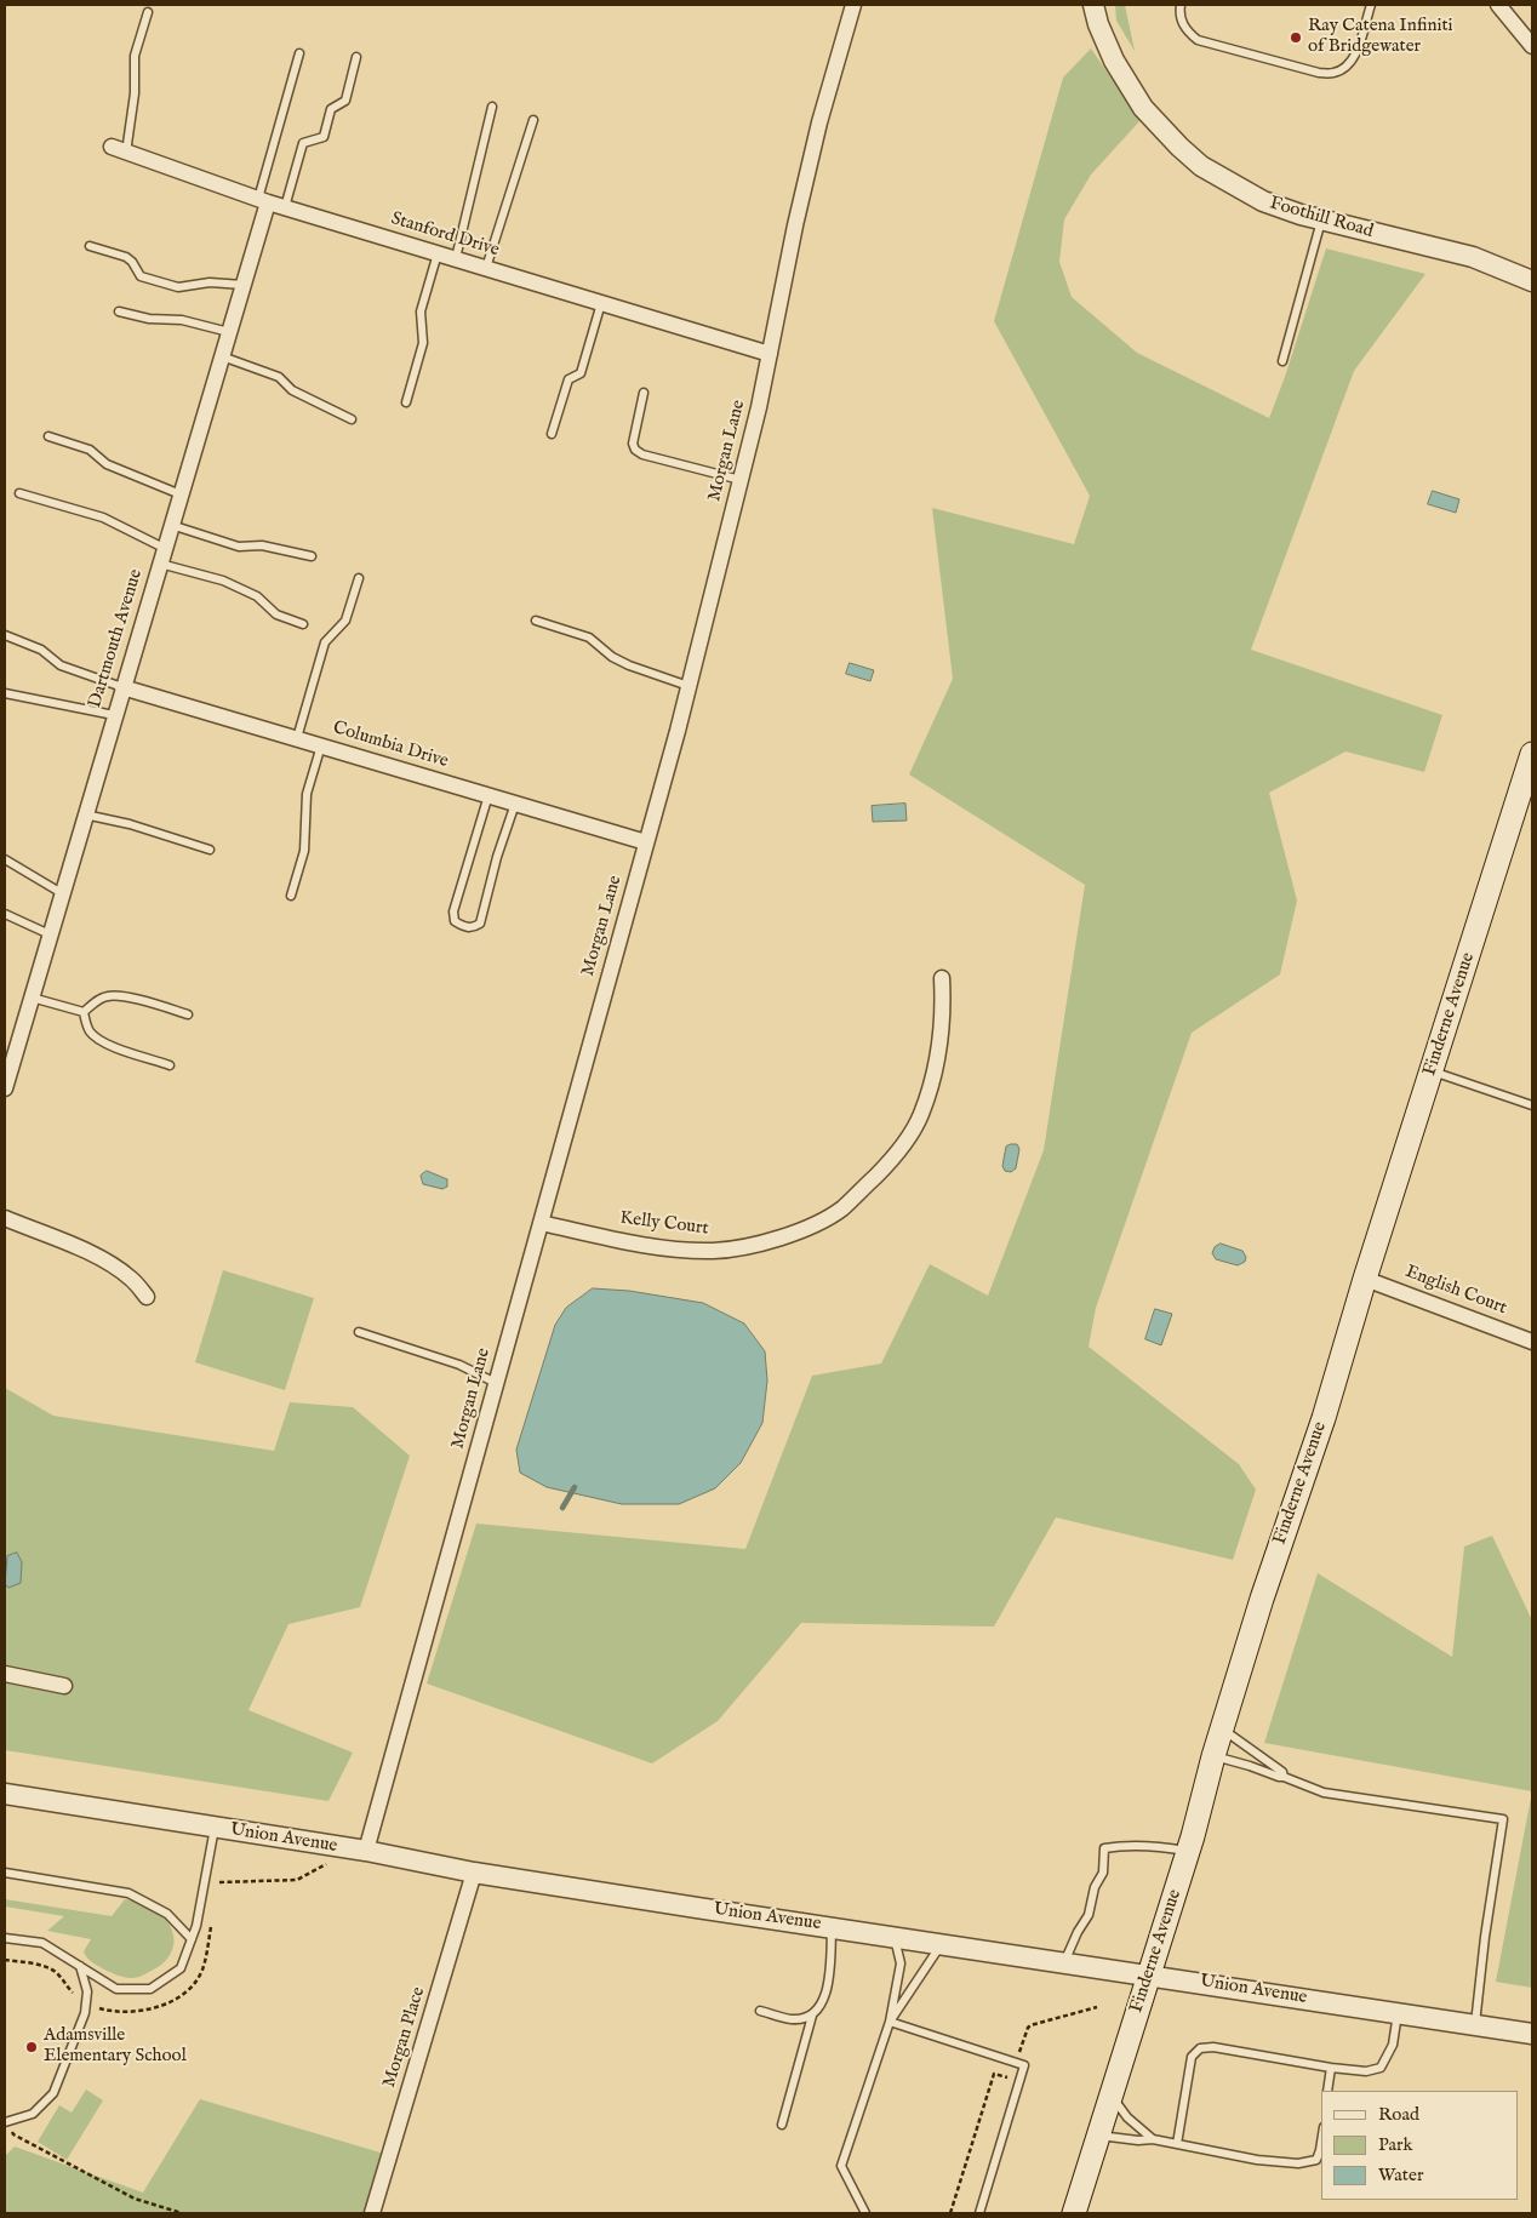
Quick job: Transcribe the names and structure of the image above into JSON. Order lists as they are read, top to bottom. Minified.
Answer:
{"streets":{"main road":["Finderne Avenue"],"street":["Foothill Road","Stanford Drive","Morgan Lane","Dartmouth Avenue","Columbia Drive","Kelly Court","English Court","Union Avenue","Morgan Place"]},"crossings":[["Stanford Drive","Morgan Lane"],["Stanford Drive","Dartmouth Avenue"],["Morgan Lane","Columbia Drive"],["Morgan Lane","Kelly Court"],["Morgan Lane","Union Avenue"],["Dartmouth Avenue","Columbia Drive"],["Finderne Avenue","English Court"],["Finderne Avenue","Union Avenue"],["Union Avenue","Morgan Place"]],"places":["Ray Catena Infiniti of Bridgewater","Adamsville Elementary School"],"legend":["Road","Park","Water"]}
